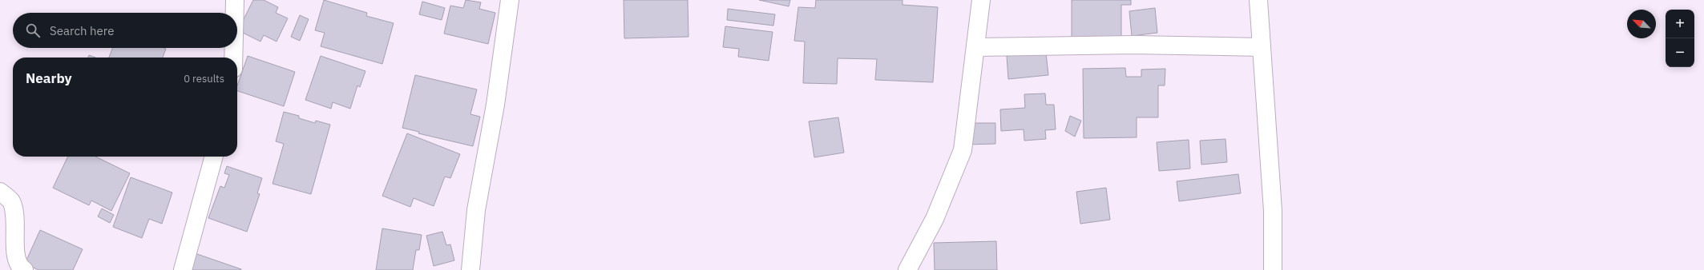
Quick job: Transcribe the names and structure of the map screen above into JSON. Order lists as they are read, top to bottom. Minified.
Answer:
{"north":"top left","page":{"map_buttons":["+","−"],"search":"Search here","heading":["Nearby","0 results"]}}
